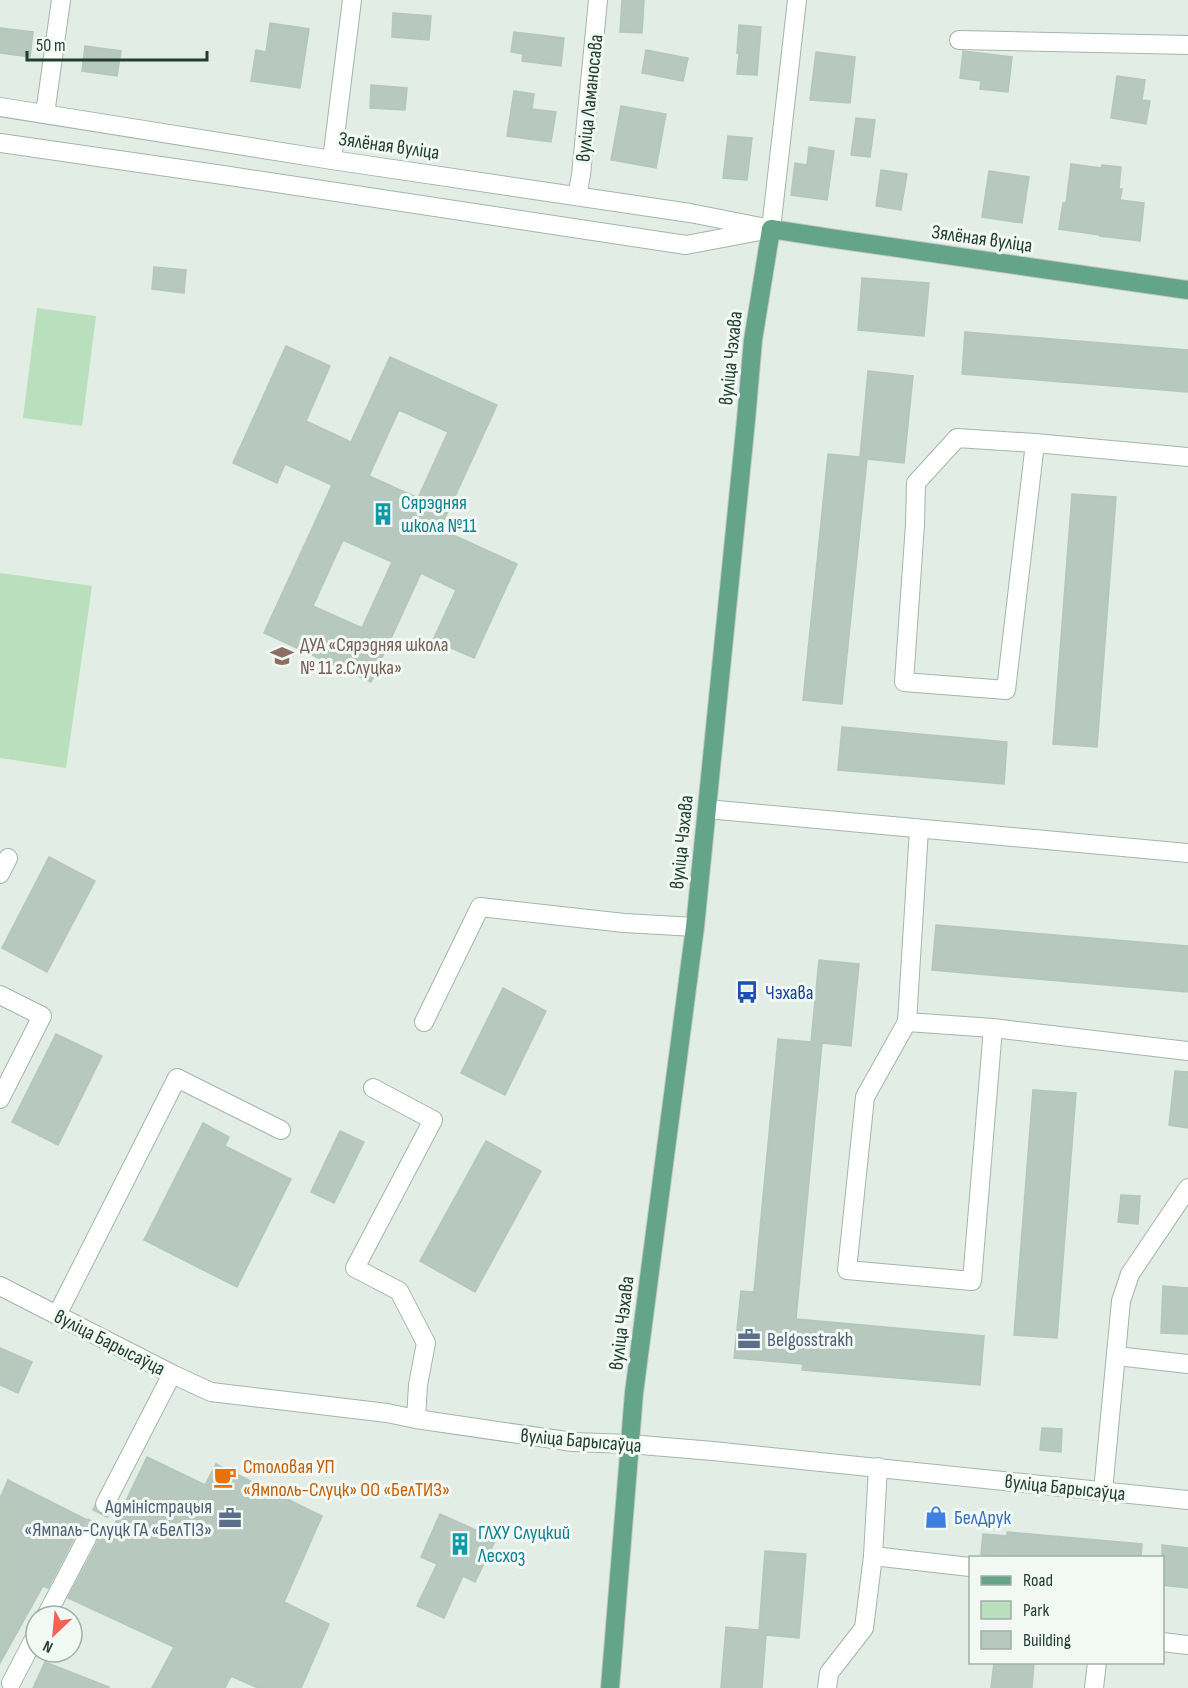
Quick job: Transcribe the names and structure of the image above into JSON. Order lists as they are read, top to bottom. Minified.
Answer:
{"streets":{"main road":["Зялёная вуліца","вуліца Чэхава"],"street":["вуліца Ламаносава","вуліца Барысаўца"]},"crossings":[["вуліца Ламаносава","Зялёная вуліца"],["Зялёная вуліца","вуліца Чэхава"],["вуліца Чэхава","вуліца Барысаўца"]],"places":{"building":["Сярэдняя школа №11","ГЛХУ Слуцкий Лесхоз"],"school or university":["ДУА «Сярэдняя школа № 11 г.Слуцка»"],"bus stop":["Чэхава"],"office":["Belgosstrakh","Адміністрацыя «Ямпаль-Слуцк ГА «БелТІЗ»"],"cafe":["Столовая УП «Ямполь-Слуцк» ОО «БелТИЗ»"],"shop":["БелДрук"]},"legend":["Road","Park","Building"],"scale_bar":"50 m","north":"bottom left"}
